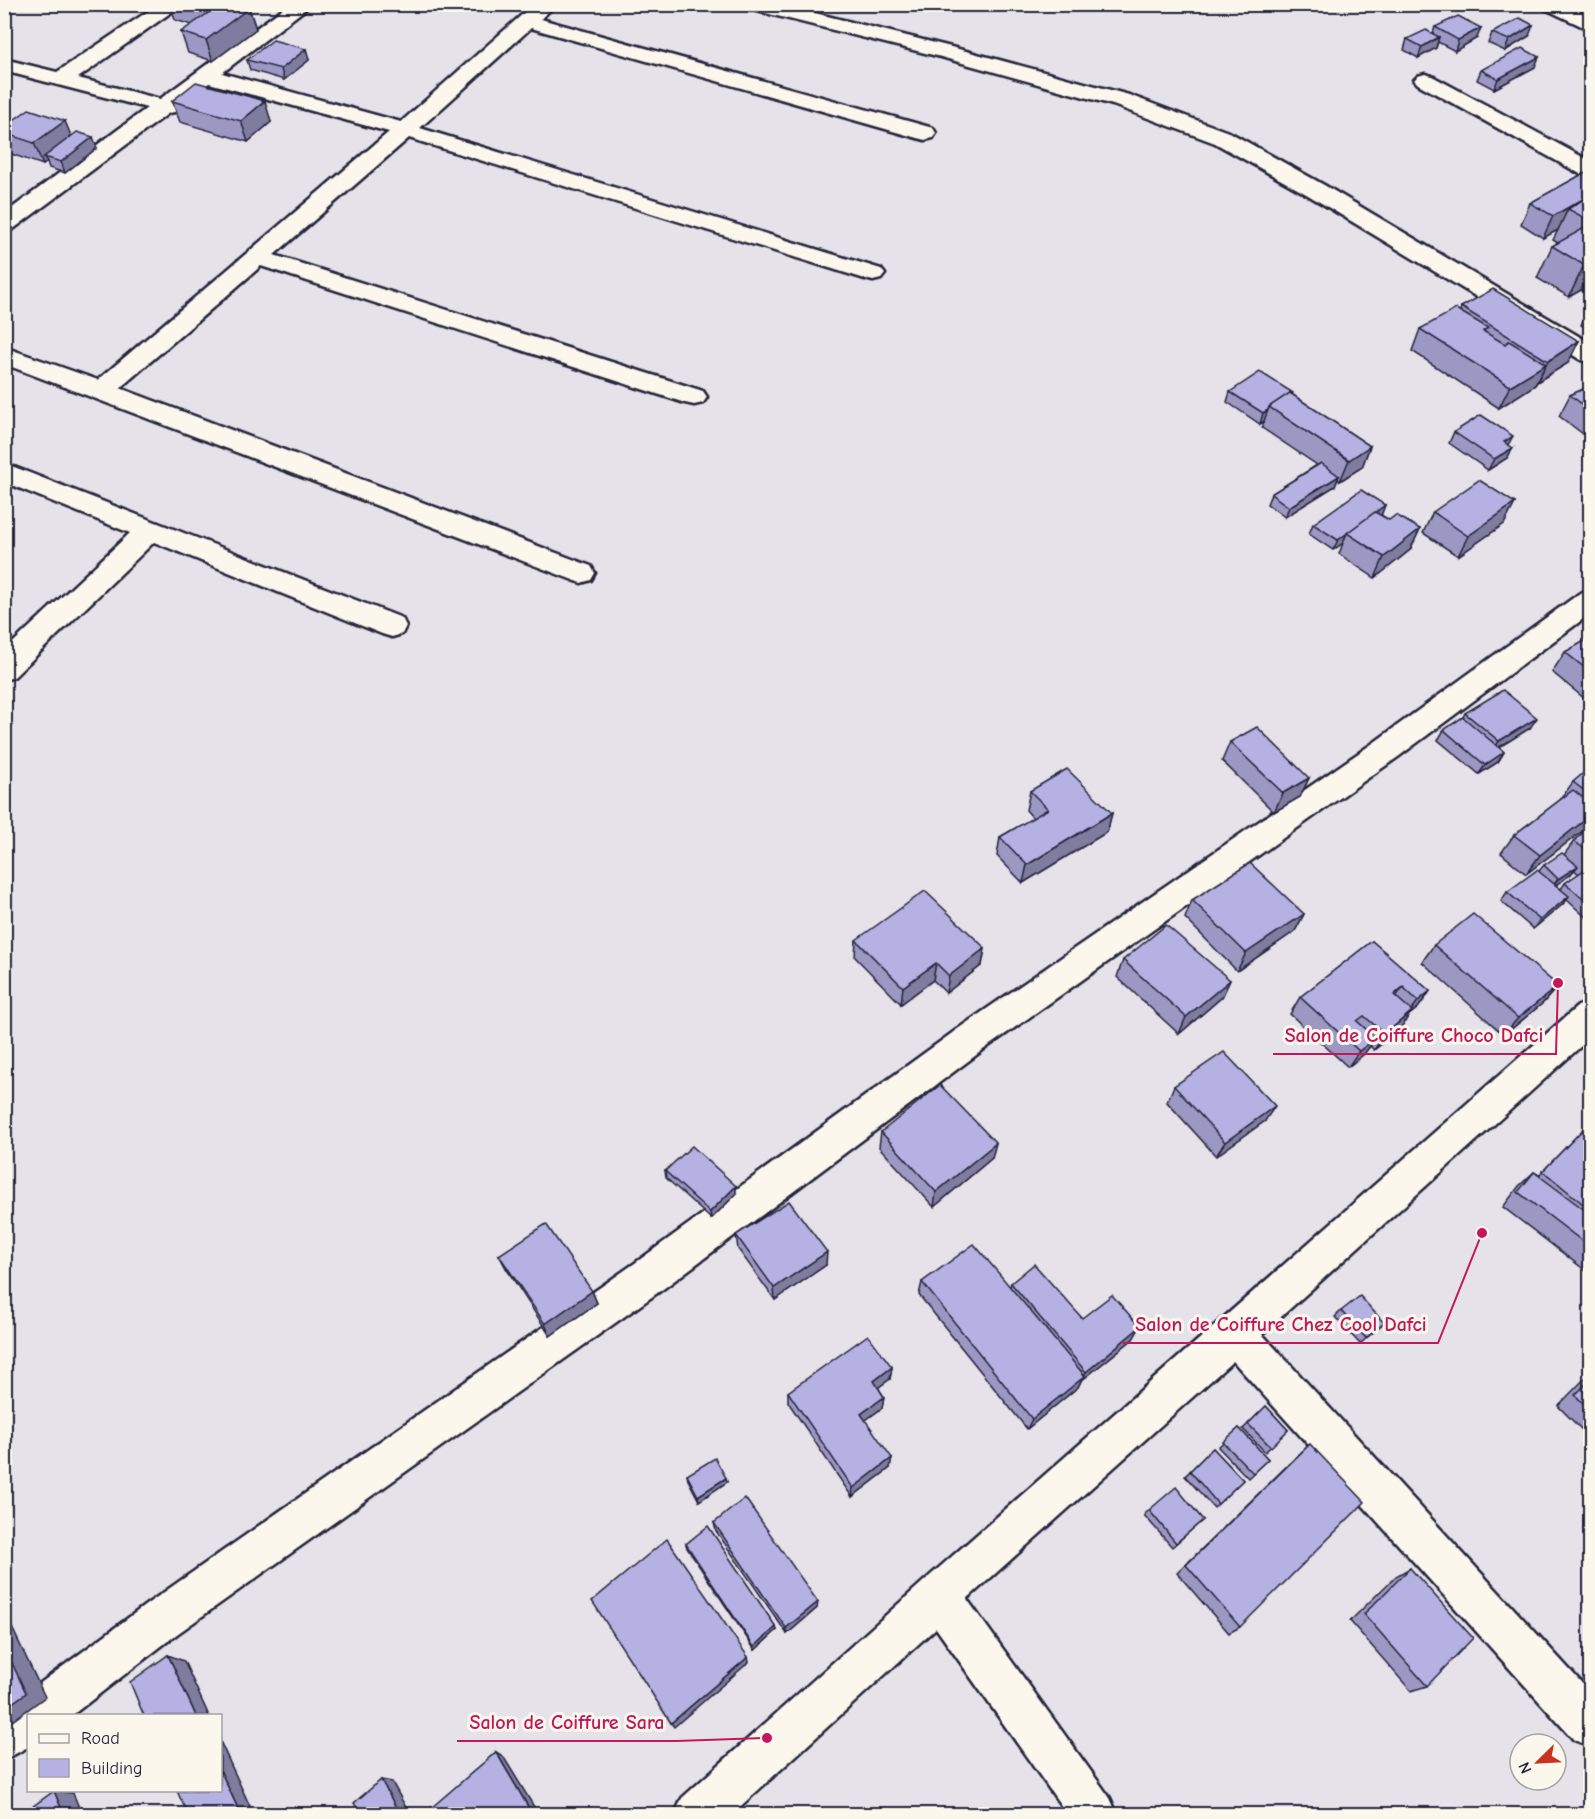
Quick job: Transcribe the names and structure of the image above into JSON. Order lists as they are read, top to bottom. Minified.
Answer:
{"places":["Salon de Coiffure Choco Dafci","Salon de Coiffure Chez Cool Dafci","Salon de Coiffure Sara"],"legend":["Road","Building"],"north":"bottom left"}
